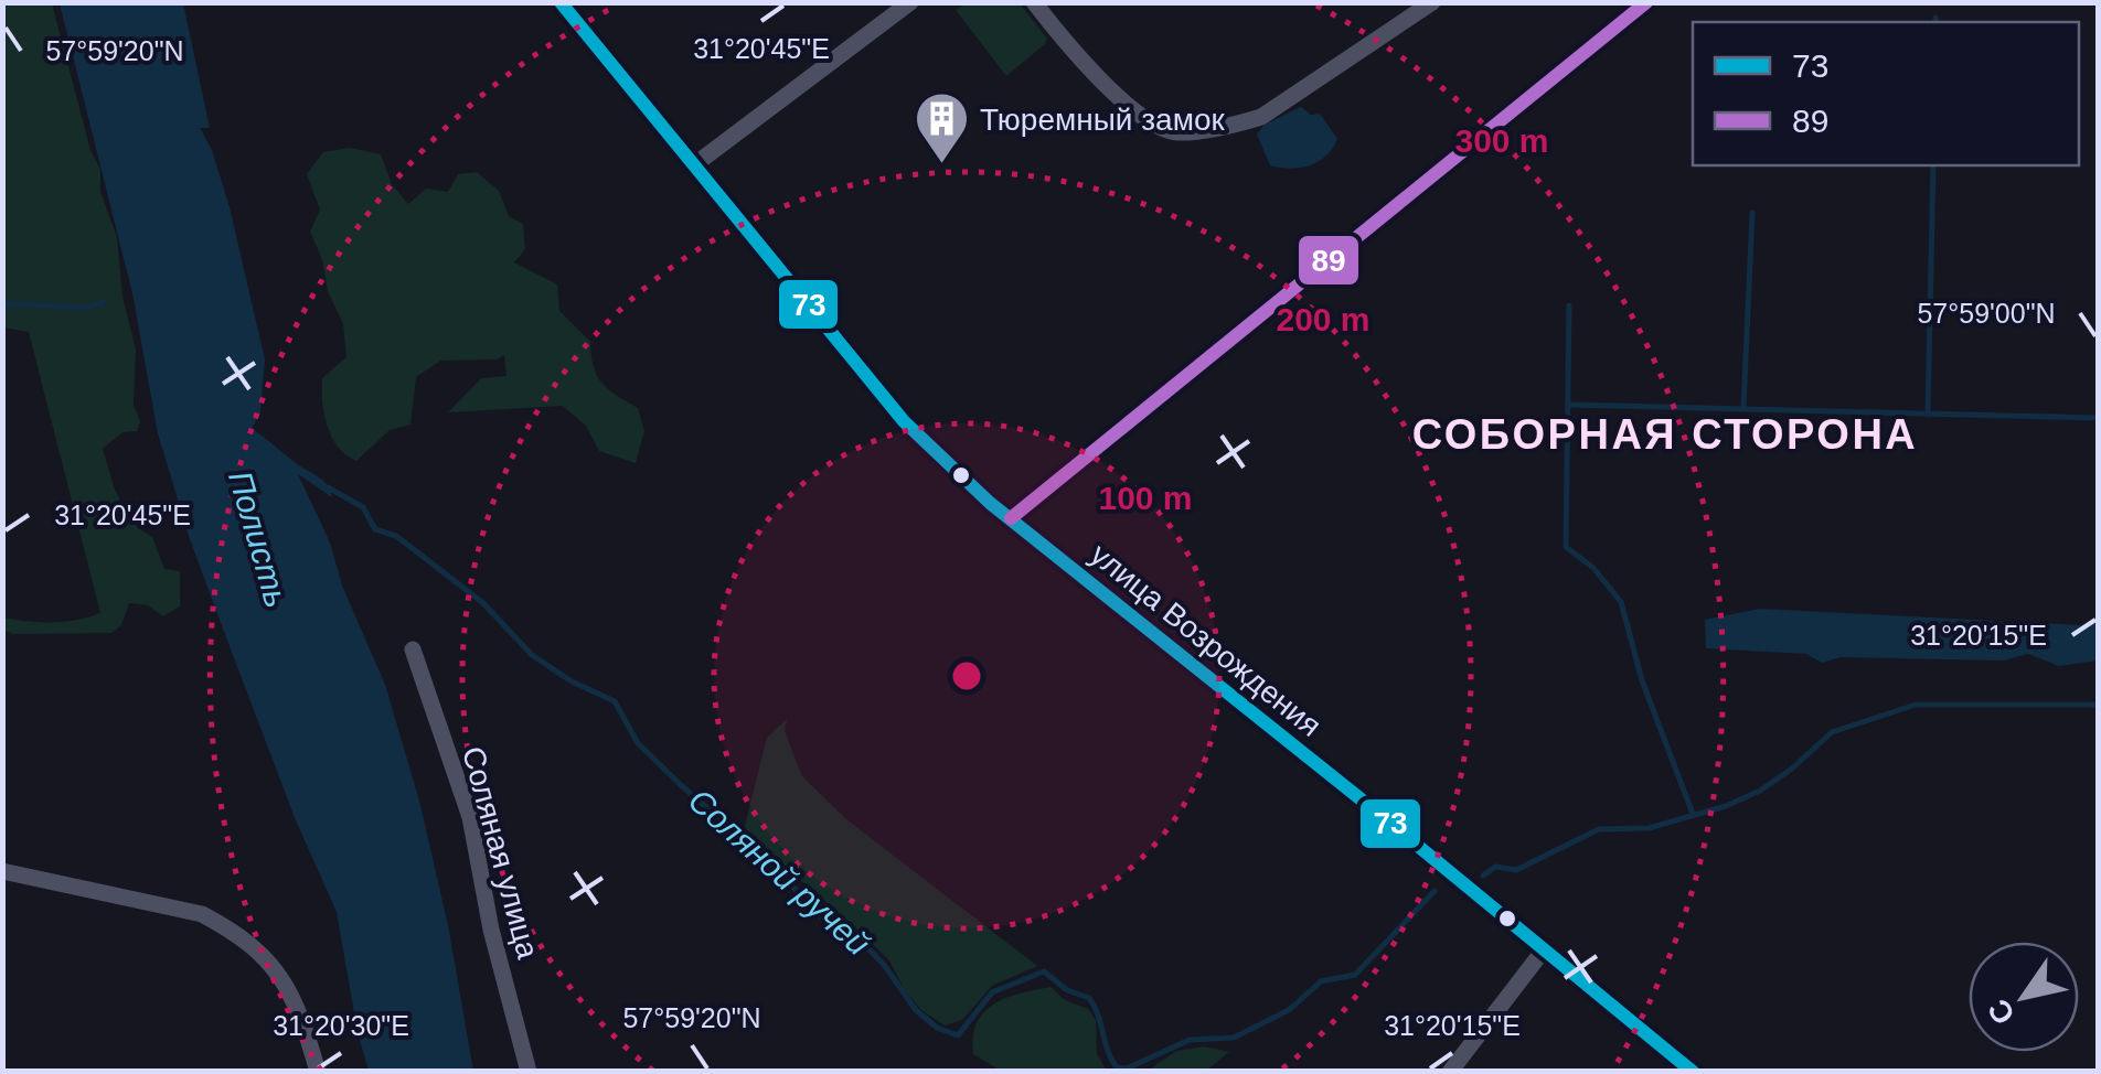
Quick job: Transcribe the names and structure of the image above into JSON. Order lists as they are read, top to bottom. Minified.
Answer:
{"streets":{"street":["улица Возрождения","Соляная улица"]},"districts":["СОБОРНАЯ СТОРОНА"],"water":["Полисть","Соляной ручей"],"places":{"building":["Тюремный замок"]},"lines":["transit line 73","transit line 89"],"legend":["73","89"],"north":"bottom left","coordinates":["31°20'45\"E","57°59'20\"N","57°59'00\"N","31°20'15\"E","31°20'30\"E"],"rings":["300 m","200 m","100 m"]}
